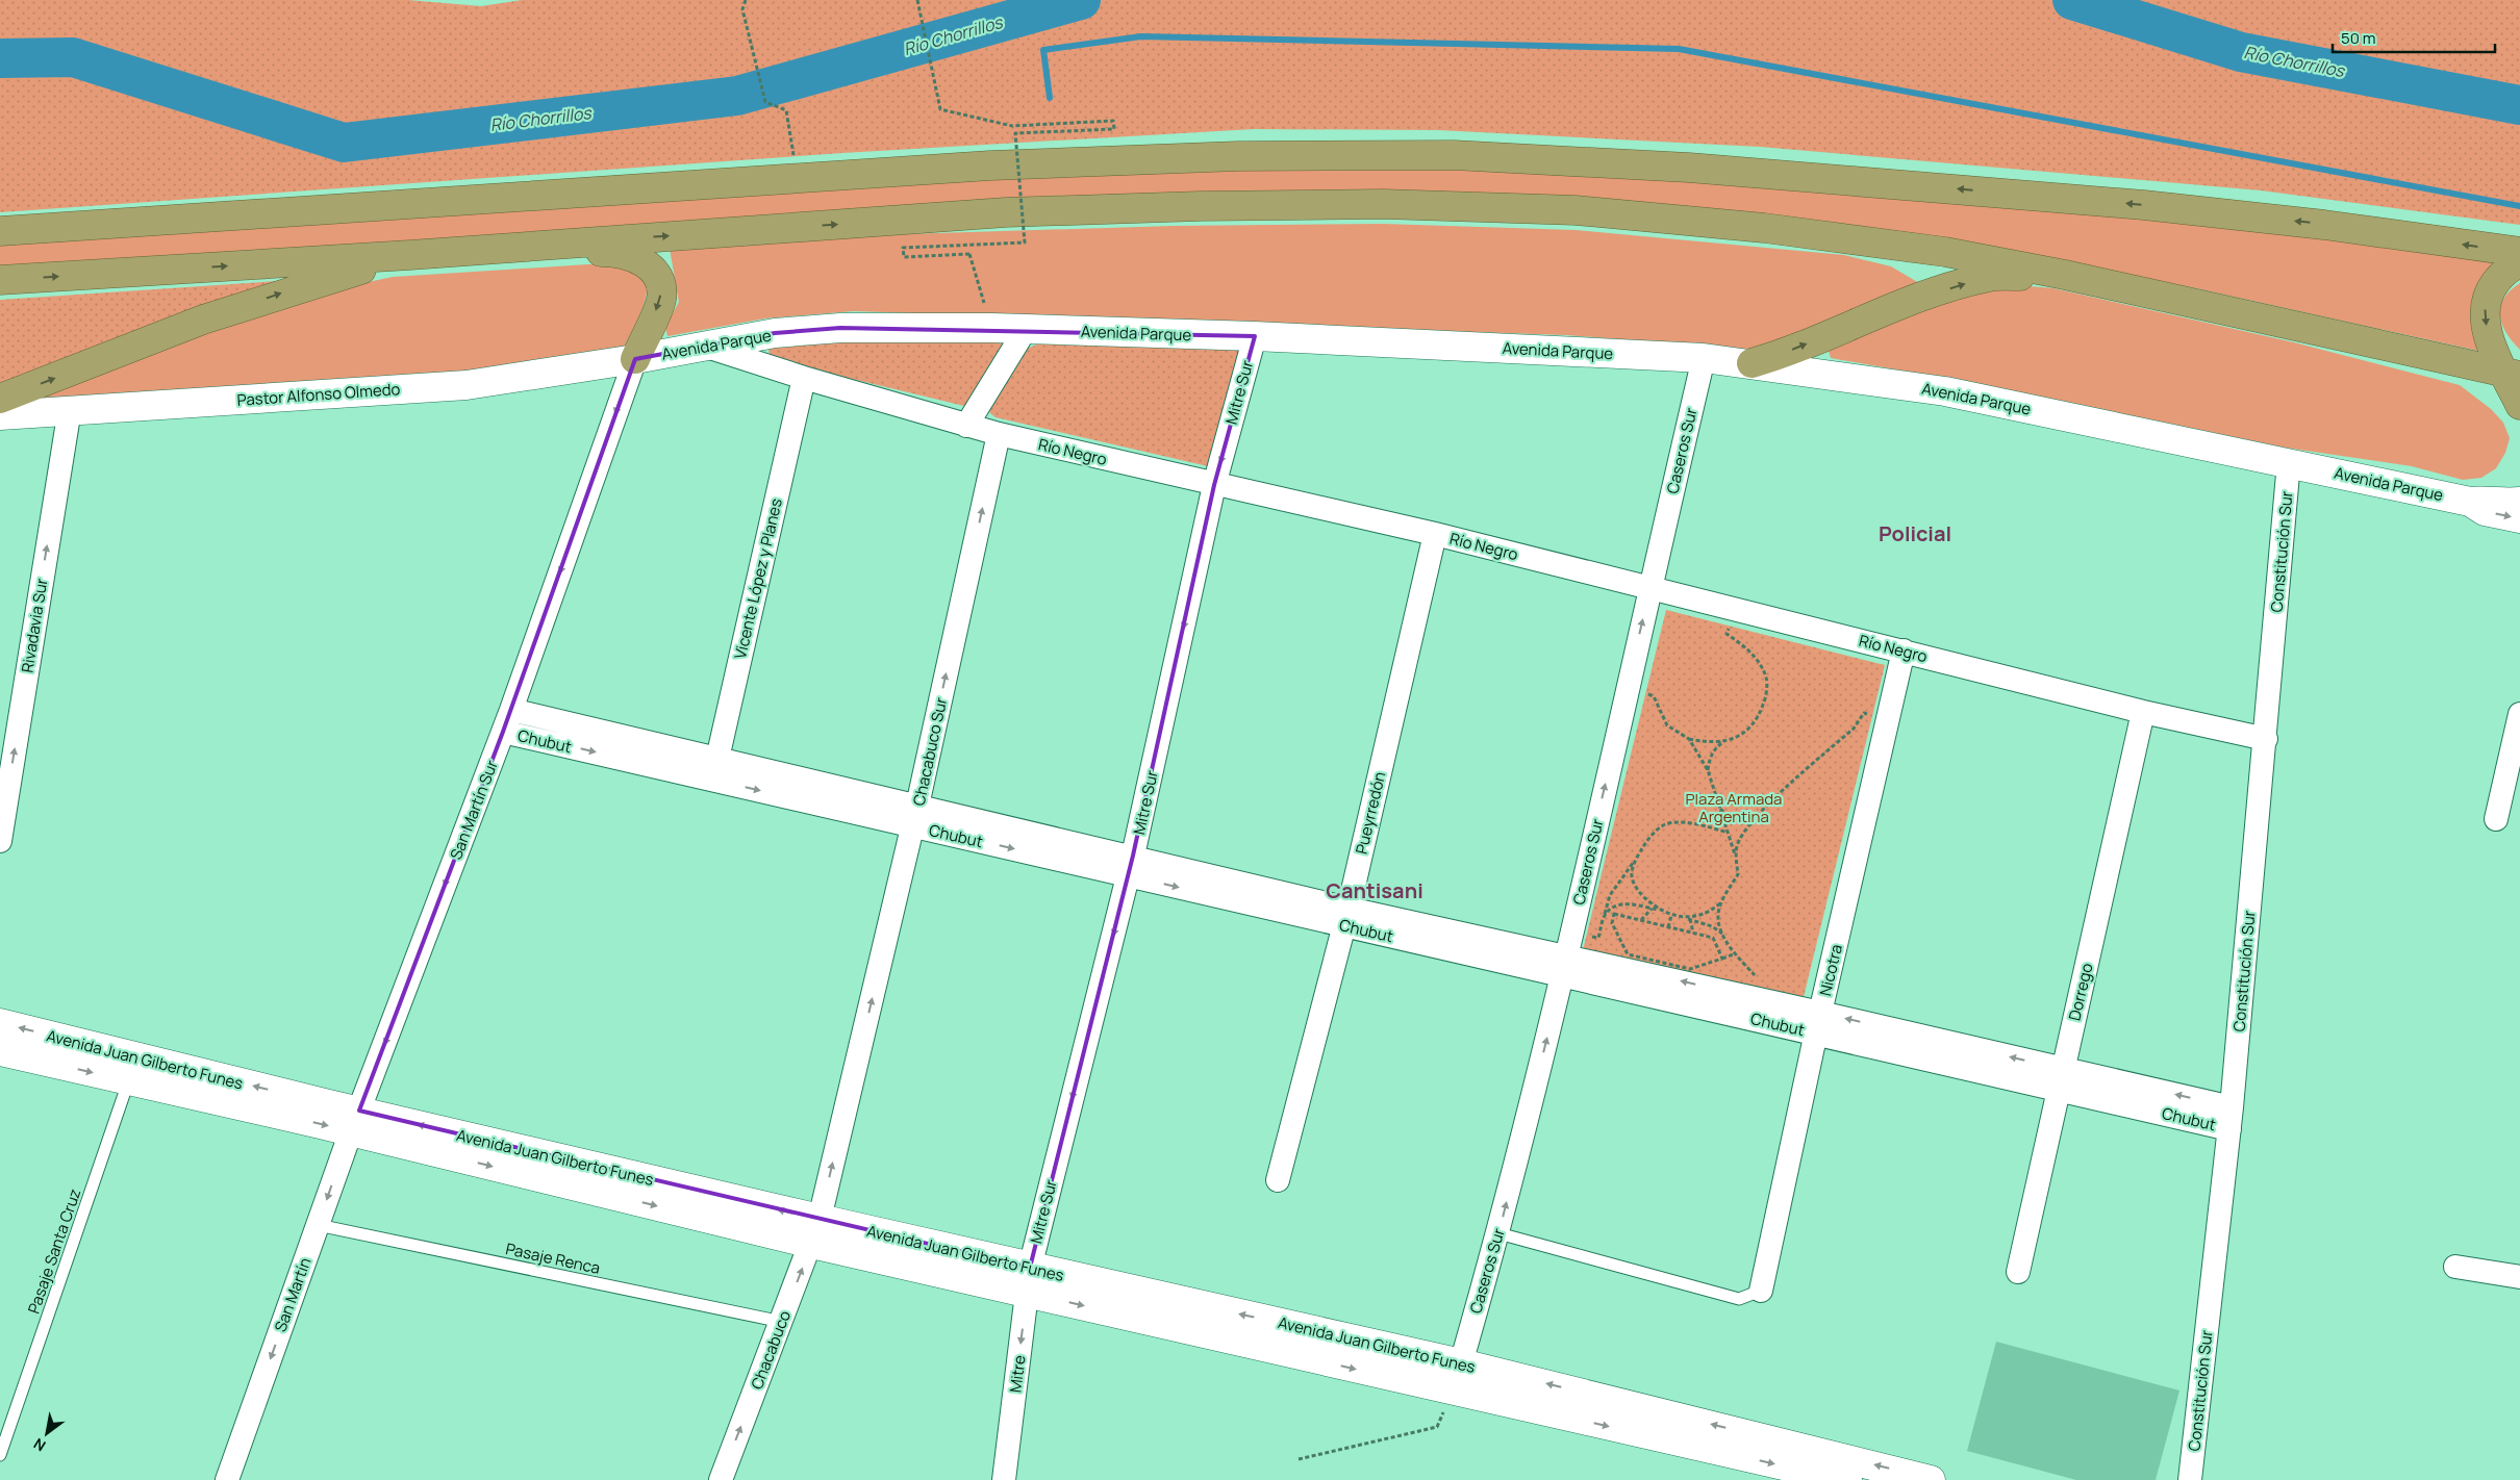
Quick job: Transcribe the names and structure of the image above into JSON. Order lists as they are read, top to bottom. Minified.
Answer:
{"streets":{"main road":["Avenida Parque","Pastor Alfonso Olmedo","Avenida Juan Gilberto Funes"],"street":["Mitre Sur","Caseros Sur","Río Negro","Constitución Sur","Vicente López y Planes","Rivadavia Sur","Chubut","Chacabuco Sur","San Martín Sur","Pueyrredón","Nicotra","Dorrego","San Martín","Chacabuco","Mitre"],"lane":["Pasaje Santa Cruz","Pasaje Renca"]},"crossings":[["Avenida Parque","Mitre Sur"],["Avenida Parque","Pastor Alfonso Olmedo"],["Avenida Parque","Caseros Sur"],["Avenida Parque","Río Negro"],["Avenida Parque","Constitución Sur"],["Avenida Parque","San Martín Sur"],["Mitre Sur","Río Negro"],["Mitre Sur","Chubut"],["Mitre Sur","Avenida Juan Gilberto Funes"],["Mitre Sur","Mitre"],["Pastor Alfonso Olmedo","Rivadavia Sur"],["Pastor Alfonso Olmedo","San Martín Sur"],["Caseros Sur","Río Negro"],["Caseros Sur","Chubut"],["Caseros Sur","Avenida Juan Gilberto Funes"],["Río Negro","Constitución Sur"],["Río Negro","Vicente López y Planes"],["Río Negro","Chacabuco Sur"],["Río Negro","Pueyrredón"],["Río Negro","Nicotra"],["Río Negro","Dorrego"],["Constitución Sur","Chubut"],["Vicente López y Planes","Chubut"],["Chubut","Chacabuco Sur"],["Chubut","San Martín Sur"],["Chubut","Pueyrredón"],["Chubut","Nicotra"],["Chubut","Dorrego"],["Chacabuco Sur","Avenida Juan Gilberto Funes"],["Chacabuco Sur","Chacabuco"],["San Martín Sur","Avenida Juan Gilberto Funes"],["San Martín Sur","San Martín"],["Avenida Juan Gilberto Funes","Pasaje Santa Cruz"],["Avenida Juan Gilberto Funes","San Martín"],["Avenida Juan Gilberto Funes","Chacabuco"],["Avenida Juan Gilberto Funes","Mitre"],["Pasaje Renca","San Martín"],["Pasaje Renca","Chacabuco"]],"one_way":["Mitre Sur","Caseros Sur","Rivadavia Sur","Chacabuco Sur","San Martín Sur","San Martín","Chacabuco","Mitre"],"districts":["Policial","Cantisani"],"water":["Río Chorrillos"],"parks":["Plaza Armada Argentina"],"scale_bar":"50 m","north":"bottom left"}
